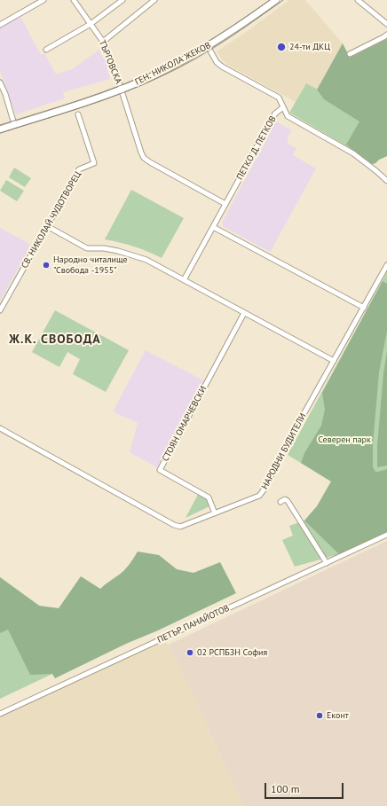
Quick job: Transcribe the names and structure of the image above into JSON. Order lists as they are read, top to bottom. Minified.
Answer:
{"streets":{"street":["ТЪРГОВСКА","ГЕН. НИКОЛА ЖЕКОВ","ПЕТКО Д. ПЕТКОВ","СВ. НИКОЛАЙ ЧУДОТВОРЕЦ","СТОЯН ОМАРЧЕВСКИ","НАРОДНИ БУДИТЕЛИ","ПЕТЪР ПАНАЙОТОВ"]},"crossings":[["ТЪРГОВСКА","ГЕН. НИКОЛА ЖЕКОВ"],["ГЕН. НИКОЛА ЖЕКОВ","ПЕТКО Д. ПЕТКОВ"],["СТОЯН ОМАРЧЕВСКИ","НАРОДНИ БУДИТЕЛИ"]],"districts":["Ж.К. СВОБОДА"],"parks":["Северен парк"],"places":["24-ти ДКЦ","Народно читалище \"Свобода -1955\"","02 РСПБЗН София","Еконт"],"scale_bar":"100 m"}
